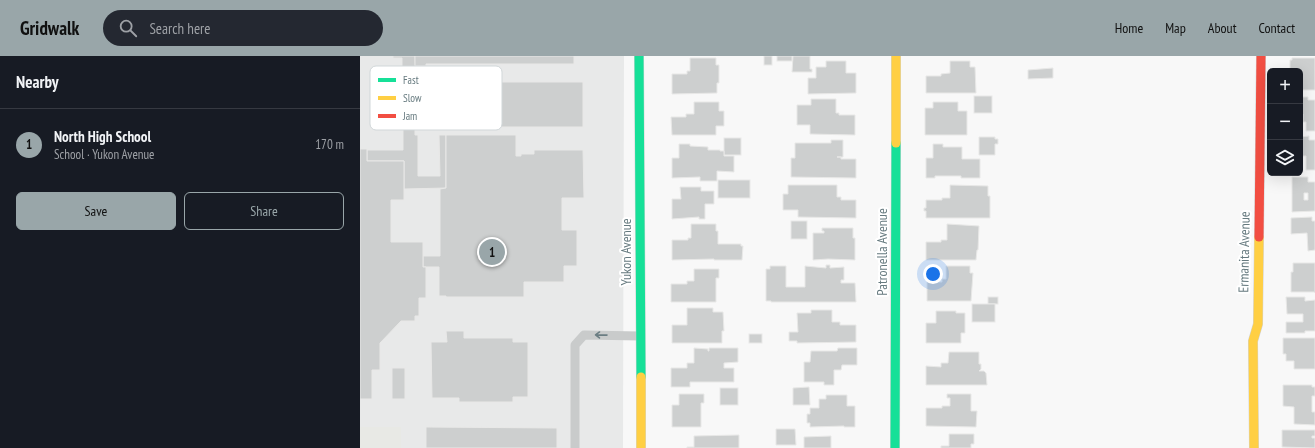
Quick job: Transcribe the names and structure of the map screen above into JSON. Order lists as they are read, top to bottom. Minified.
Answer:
{"streets":{"street":["Yukon Avenue","Patronella Avenue","Ermanita Avenue"]},"legend":["Fast","Slow","Jam"],"page":{"header":"Gridwalk","search":"Search here","nav":["Home","Map","About","Contact"],"heading":"Nearby","map_buttons":["+","−"],"list":[{"mark":"1","name":"North High School","note":"School · Yukon Avenue","value":"170 m"}],"buttons":["Save","Share"],"pins":"1"}}
